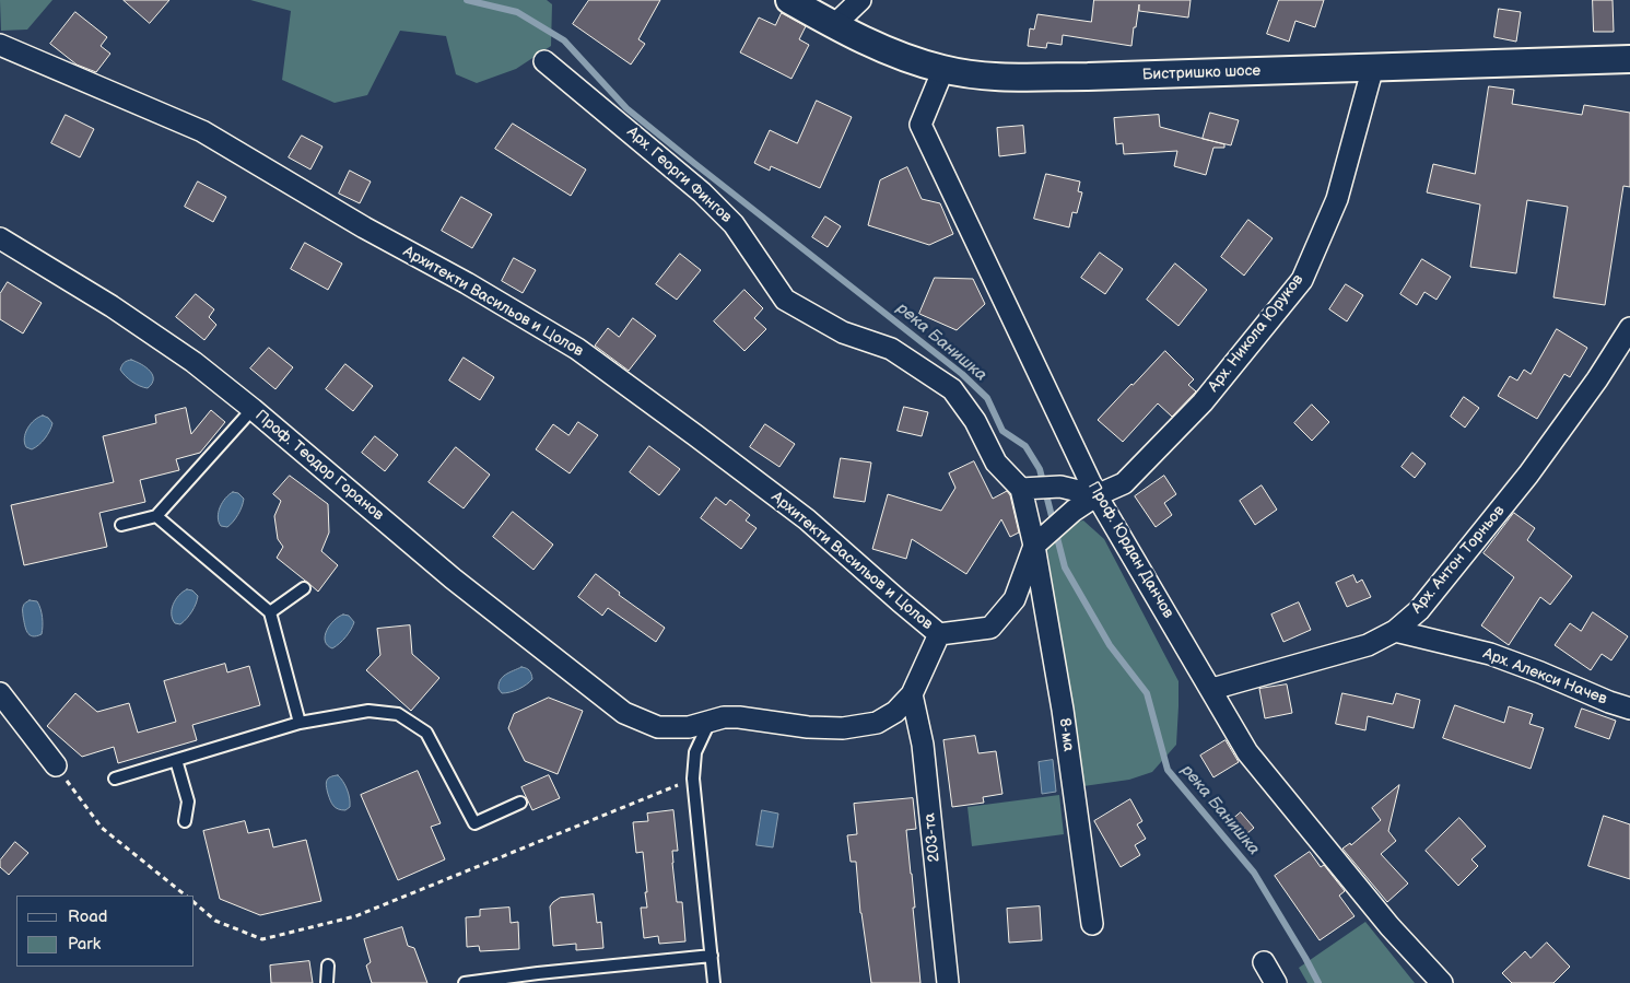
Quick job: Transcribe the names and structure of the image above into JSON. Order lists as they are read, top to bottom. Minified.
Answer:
{"streets":{"street":["Бистришко шосе","Арх. Георги Фингов","Архитекти Васильов и Цолов","Арх. Никола Юруков","Проф. Теодор Горанов","Проф. Юрдан Данчов","Арх. Антон Торньов","Арх. Алекси Начев","8-ма","203-та"]},"crossings":[["Бистришко шосе","Арх. Никола Юруков"],["Бистришко шосе","Проф. Юрдан Данчов"],["Арх. Никола Юруков","Проф. Юрдан Данчов"],["Арх. Никола Юруков","8-ма"],["Проф. Теодор Горанов","203-та"],["Проф. Юрдан Данчов","Арх. Антон Торньов"],["Арх. Антон Торньов","Арх. Алекси Начев"]],"water":["река Банишка"],"legend":["Road","Park"]}
